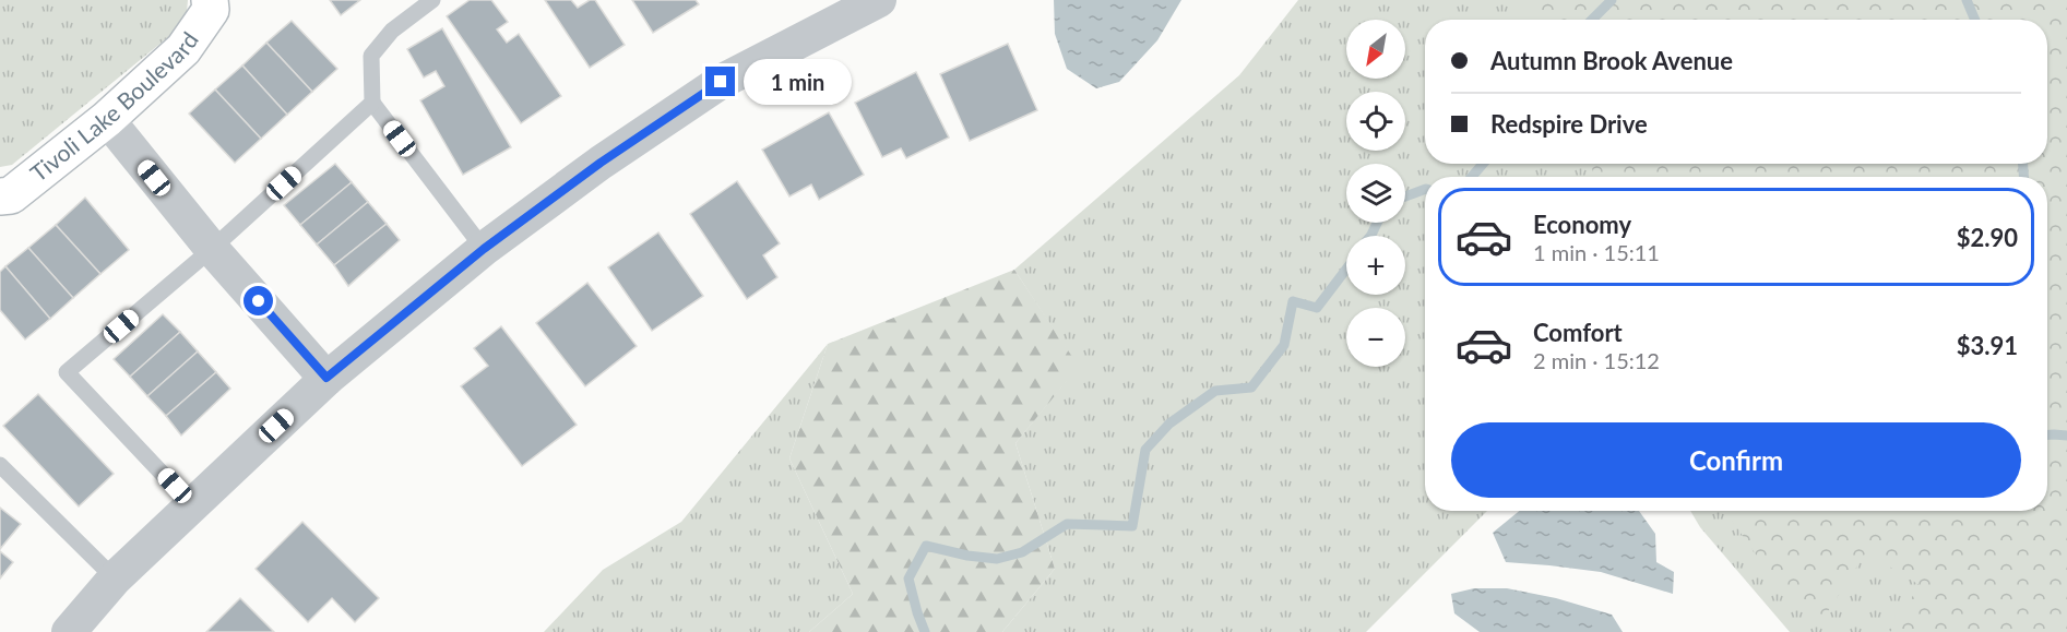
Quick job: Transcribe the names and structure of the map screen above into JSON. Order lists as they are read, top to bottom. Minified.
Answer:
{"streets":{"street":["Tivoli Lake Boulevard"]},"north":"bottom left","page":{"map_buttons":["+","−"],"banner":["Autumn Brook Avenue","Redspire Drive"],"bubble":"1 min","list":[{"name":"Economy","note":"1 min · 15:11","value":"$2.90"},{"name":"Comfort","note":"2 min · 15:12","value":"$3.91"}],"buttons":"Confirm"}}
